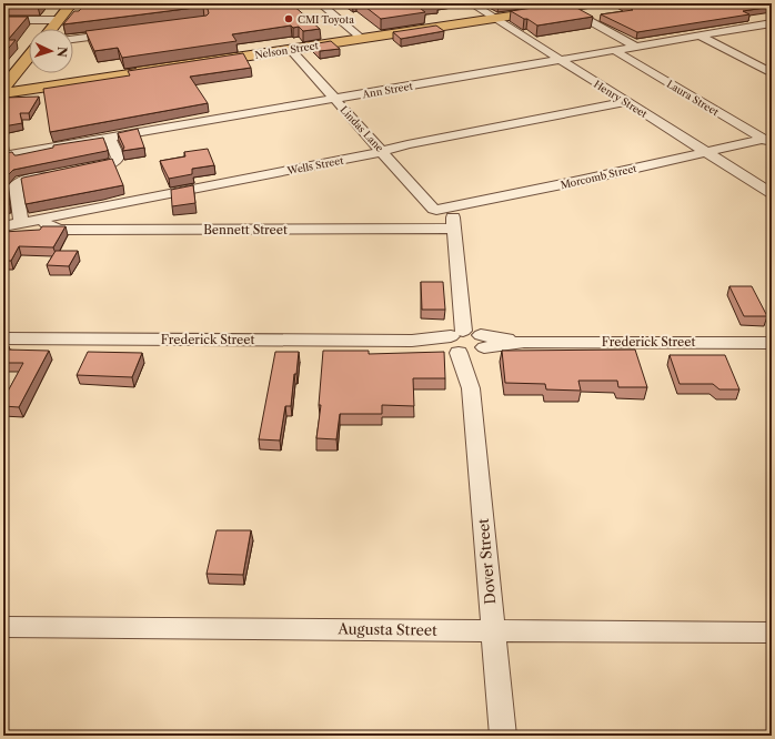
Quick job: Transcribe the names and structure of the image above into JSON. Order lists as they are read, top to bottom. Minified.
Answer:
{"streets":{"main road":["Nelson Street"],"street":["Ann Street","Laura Street","Henry Street","Lindas Lane","Wells Street","Morcomb Street","Bennett Street","Frederick Street","Dover Street","Augusta Street"]},"crossings":[["Nelson Street","Henry Street"],["Nelson Street","Lindas Lane"],["Ann Street","Laura Street"],["Ann Street","Henry Street"],["Ann Street","Lindas Lane"],["Laura Street","Morcomb Street"],["Henry Street","Wells Street"],["Henry Street","Morcomb Street"],["Lindas Lane","Wells Street"],["Lindas Lane","Morcomb Street"],["Wells Street","Bennett Street"],["Morcomb Street","Dover Street"],["Bennett Street","Dover Street"],["Frederick Street","Dover Street"],["Dover Street","Augusta Street"]],"places":["CMI Toyota"],"north":"right"}
